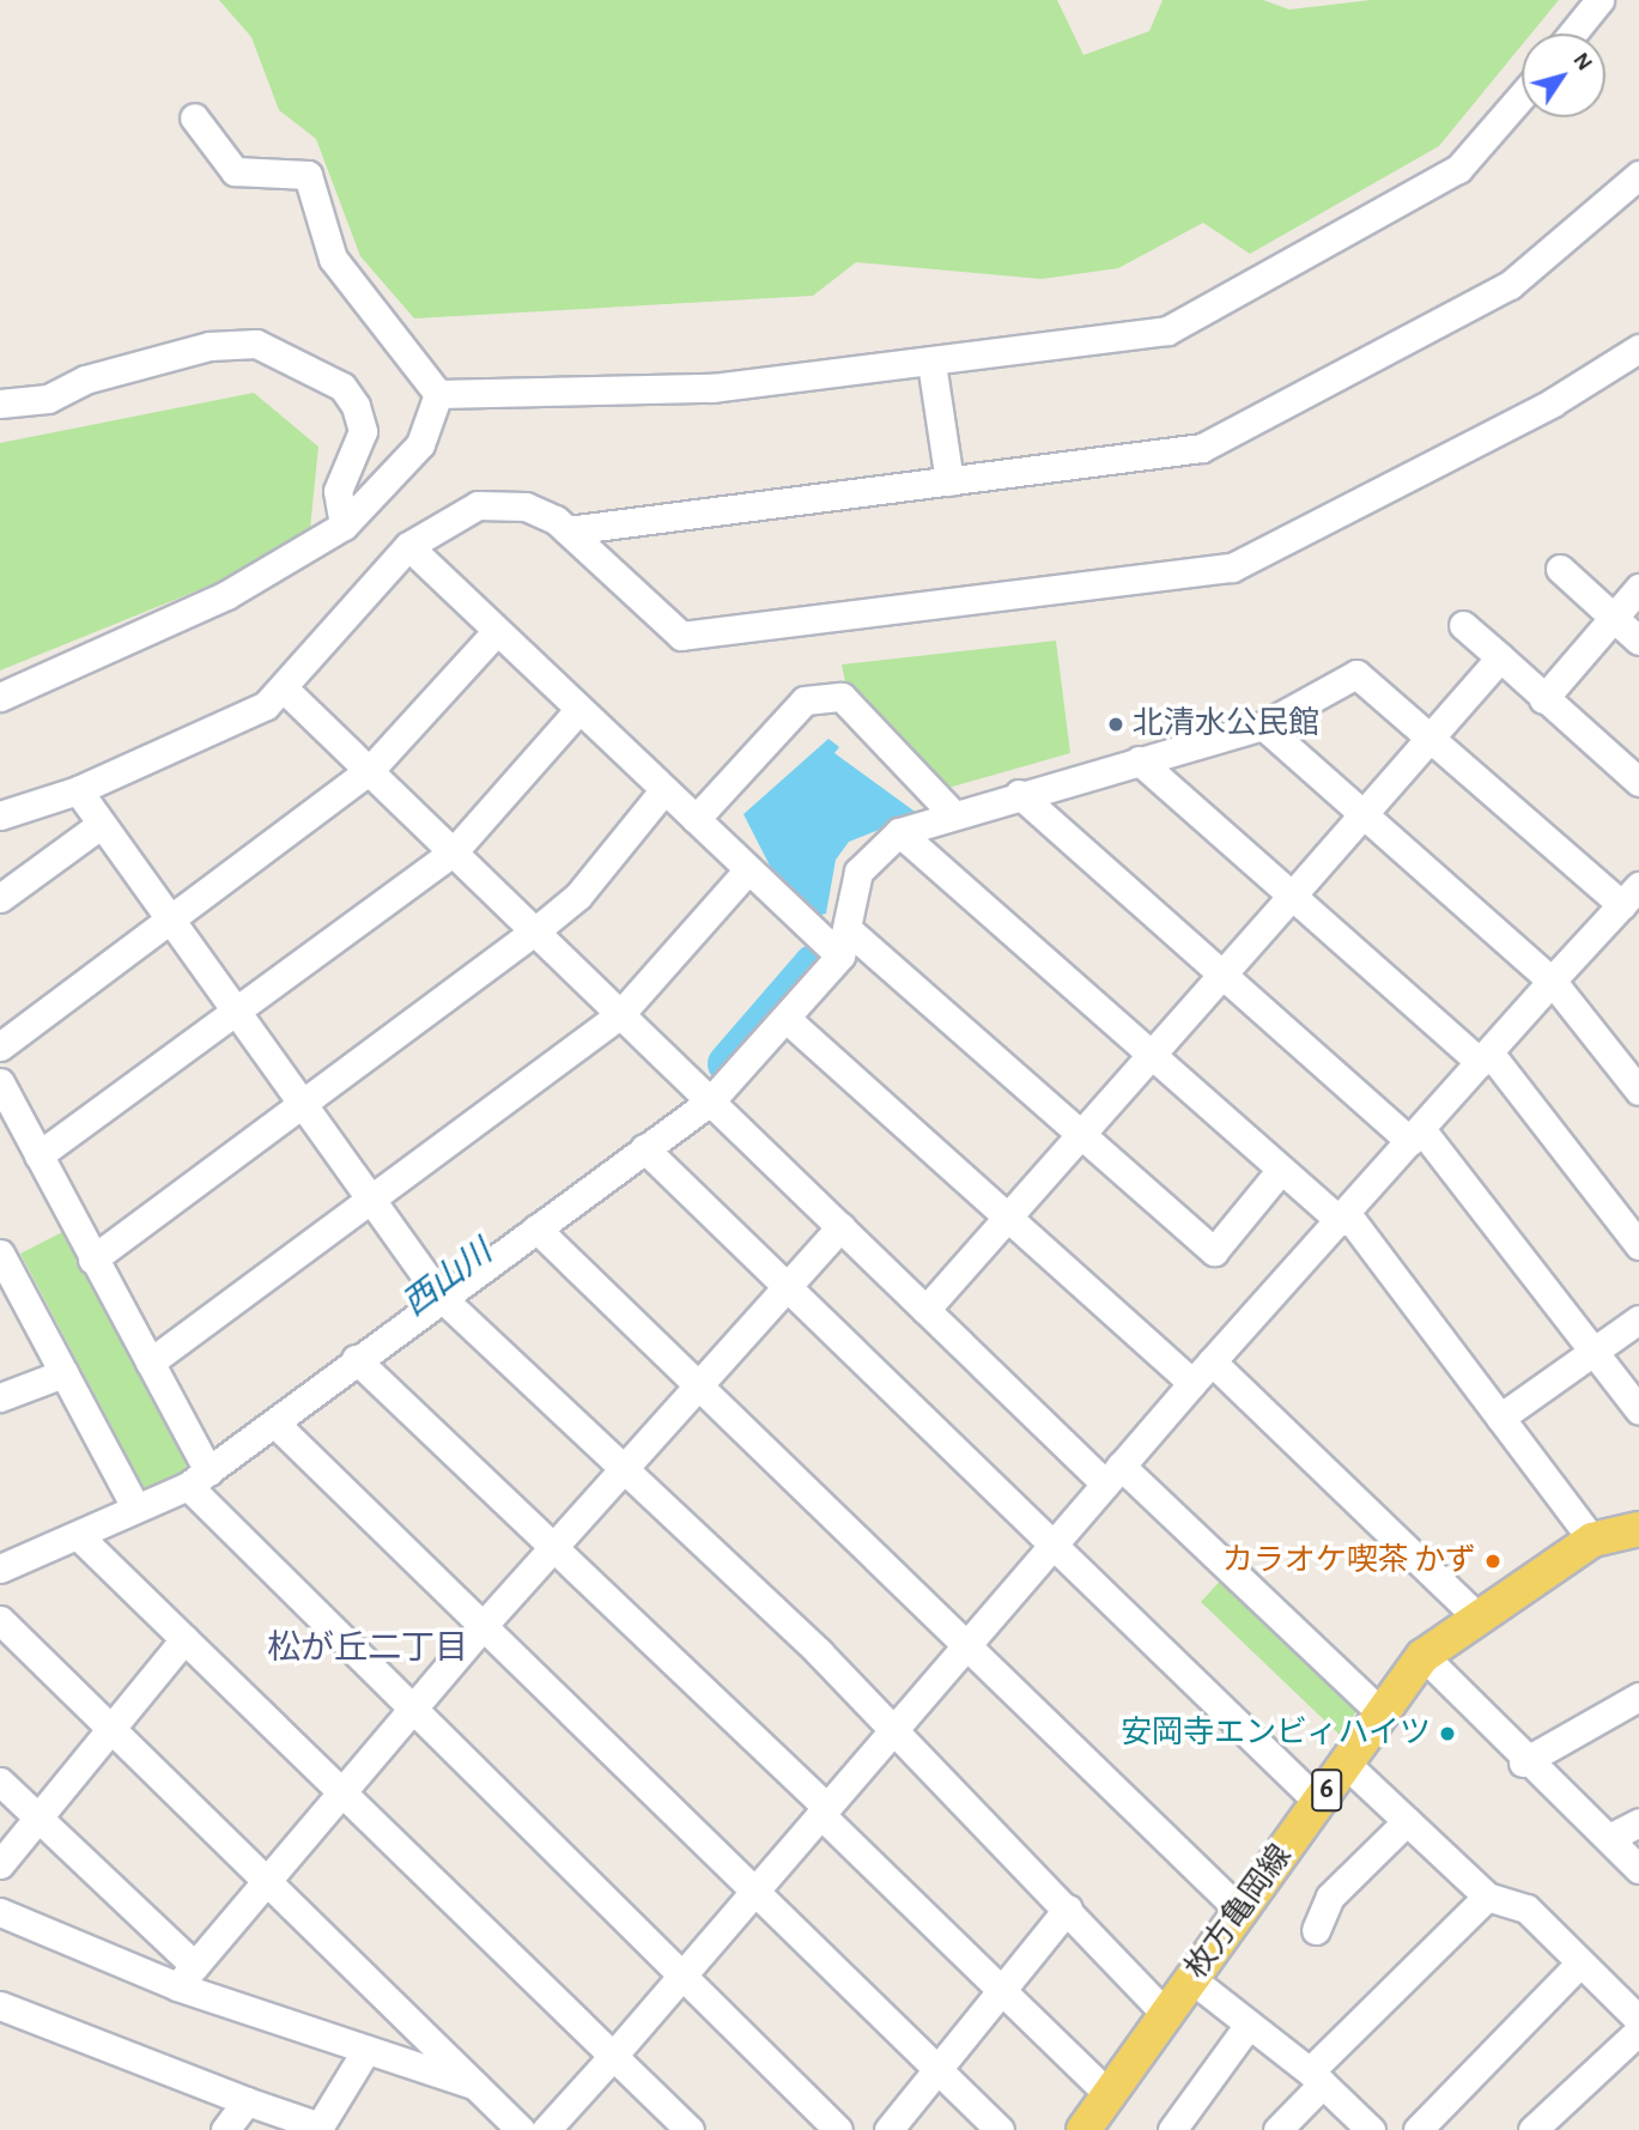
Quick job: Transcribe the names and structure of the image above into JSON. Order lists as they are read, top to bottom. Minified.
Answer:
{"streets":{"main road":["6","枚方亀岡線"]},"districts":["松が丘二丁目"],"water":["西山川"],"places":["北清水公民館","カラオケ喫茶 かず","安岡寺エンビィハイツ"],"north":"top right"}
